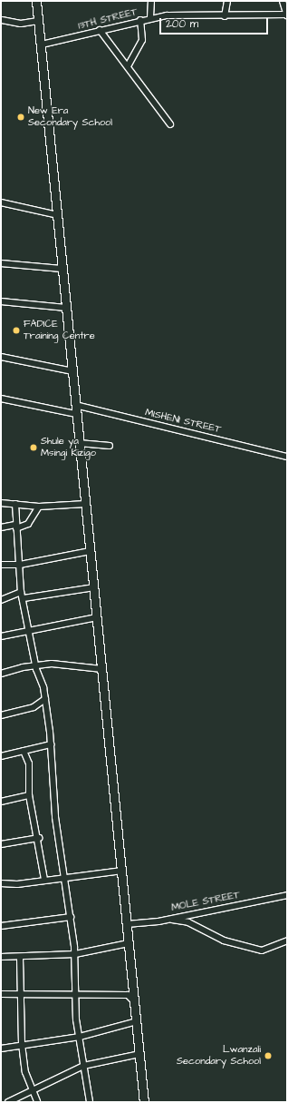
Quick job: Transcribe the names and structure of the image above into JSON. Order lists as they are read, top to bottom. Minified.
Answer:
{"streets":{"street":["13TH STREET","MISHENI STREET","MOLE STREET"]},"places":["New Era Secondary School","FADICE Training Centre","Shule ya Msingi Kizigo","Lwanzali Secondary School"],"scale_bar":"200 m"}
